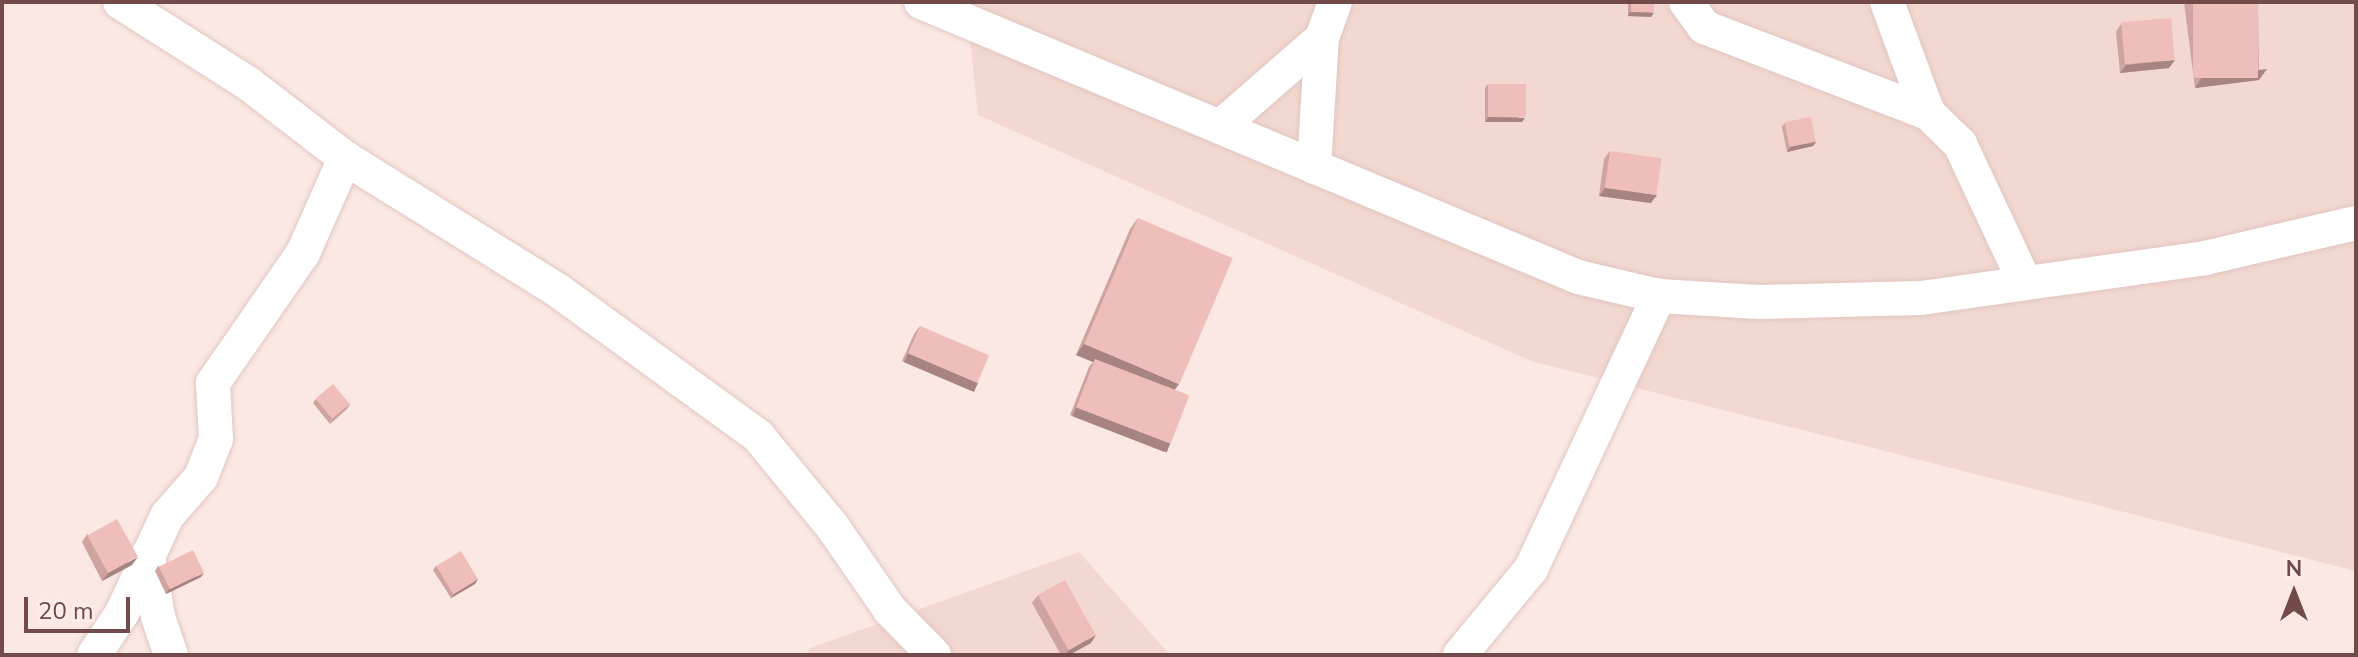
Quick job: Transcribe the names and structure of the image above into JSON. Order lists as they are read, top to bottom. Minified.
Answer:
{"scale_bar":"20 m","north":"top"}
